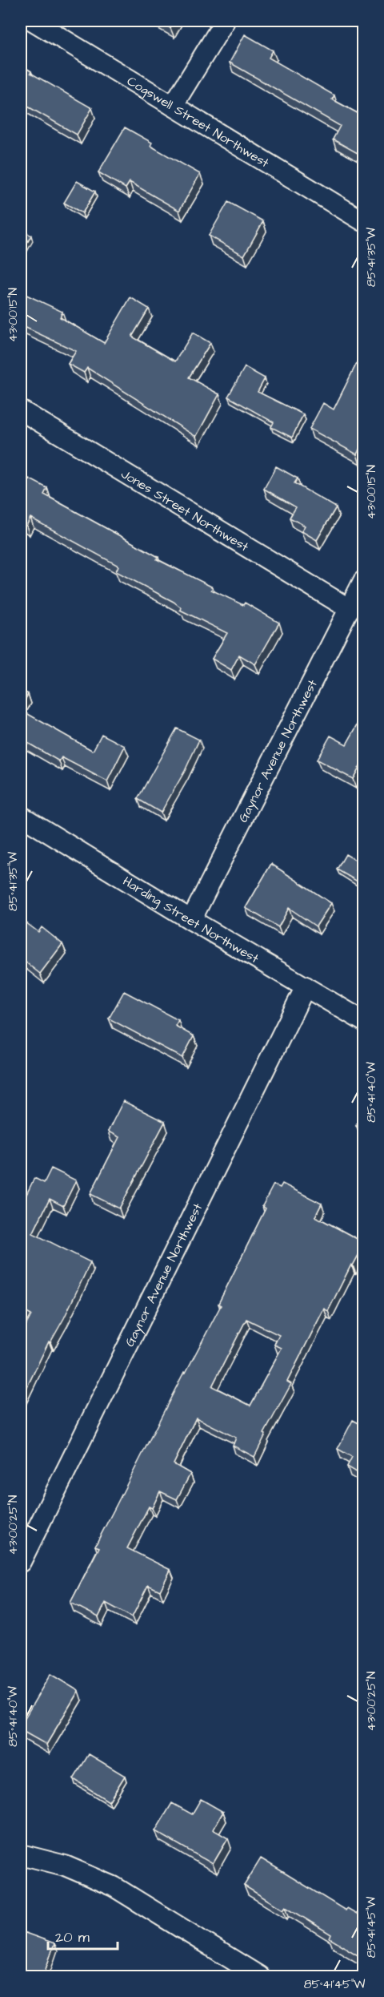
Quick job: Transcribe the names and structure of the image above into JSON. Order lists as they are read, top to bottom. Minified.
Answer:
{"streets":{"street":["Cogswell Street Northwest","Jones Street Northwest","Gaynor Avenue Northwest","Harding Street Northwest"]},"crossings":[["Jones Street Northwest","Gaynor Avenue Northwest"],["Gaynor Avenue Northwest","Harding Street Northwest"]],"scale_bar":"20 m","coordinates":["85°41'35\"W","43°00'15\"N","85°41'40\"W","43°00'25\"N","85°41'45\"W"]}
